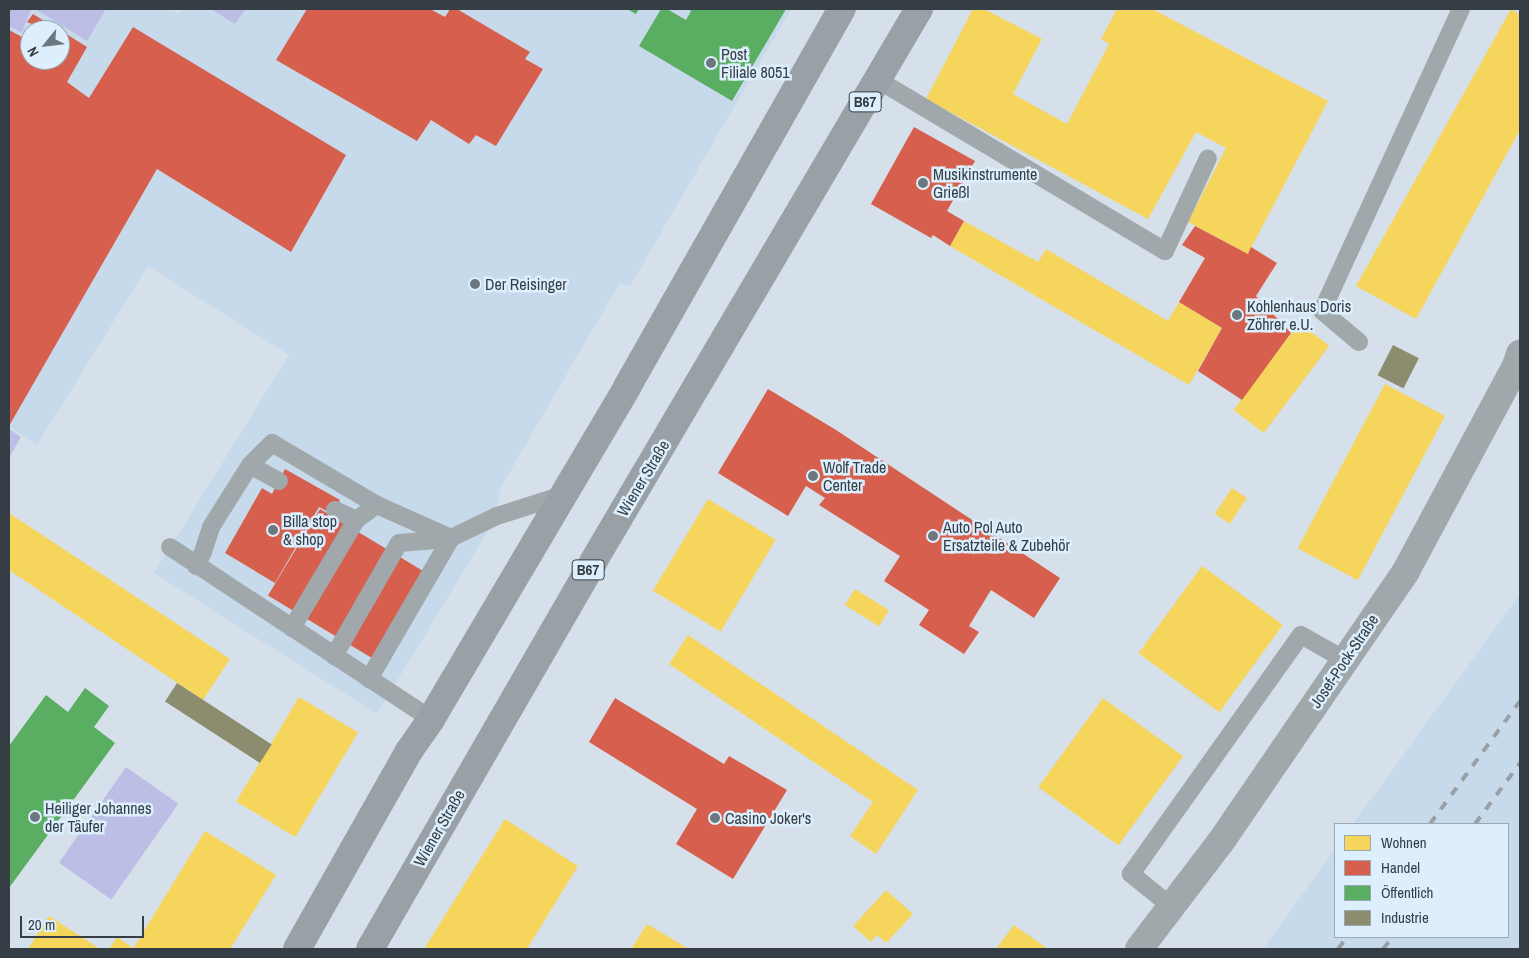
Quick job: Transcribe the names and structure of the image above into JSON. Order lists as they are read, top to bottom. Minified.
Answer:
{"streets":{"main road":["B67","Wiener Straße"],"street":["Josef-Pock-Straße"]},"places":["Post Filiale 8051","Musikinstrumente Grießl","Der Reisinger","Kohlenhaus Doris Zöhrer e.U.","Wolf Trade Center","Billa stop & shop","Auto Pol Auto Ersatzteile & Zubehör","Heiliger Johannes der Täufer","Casino Joker's"],"legend":["Wohnen","Handel","Öffentlich","Industrie"],"scale_bar":"20 m","north":"bottom left"}
